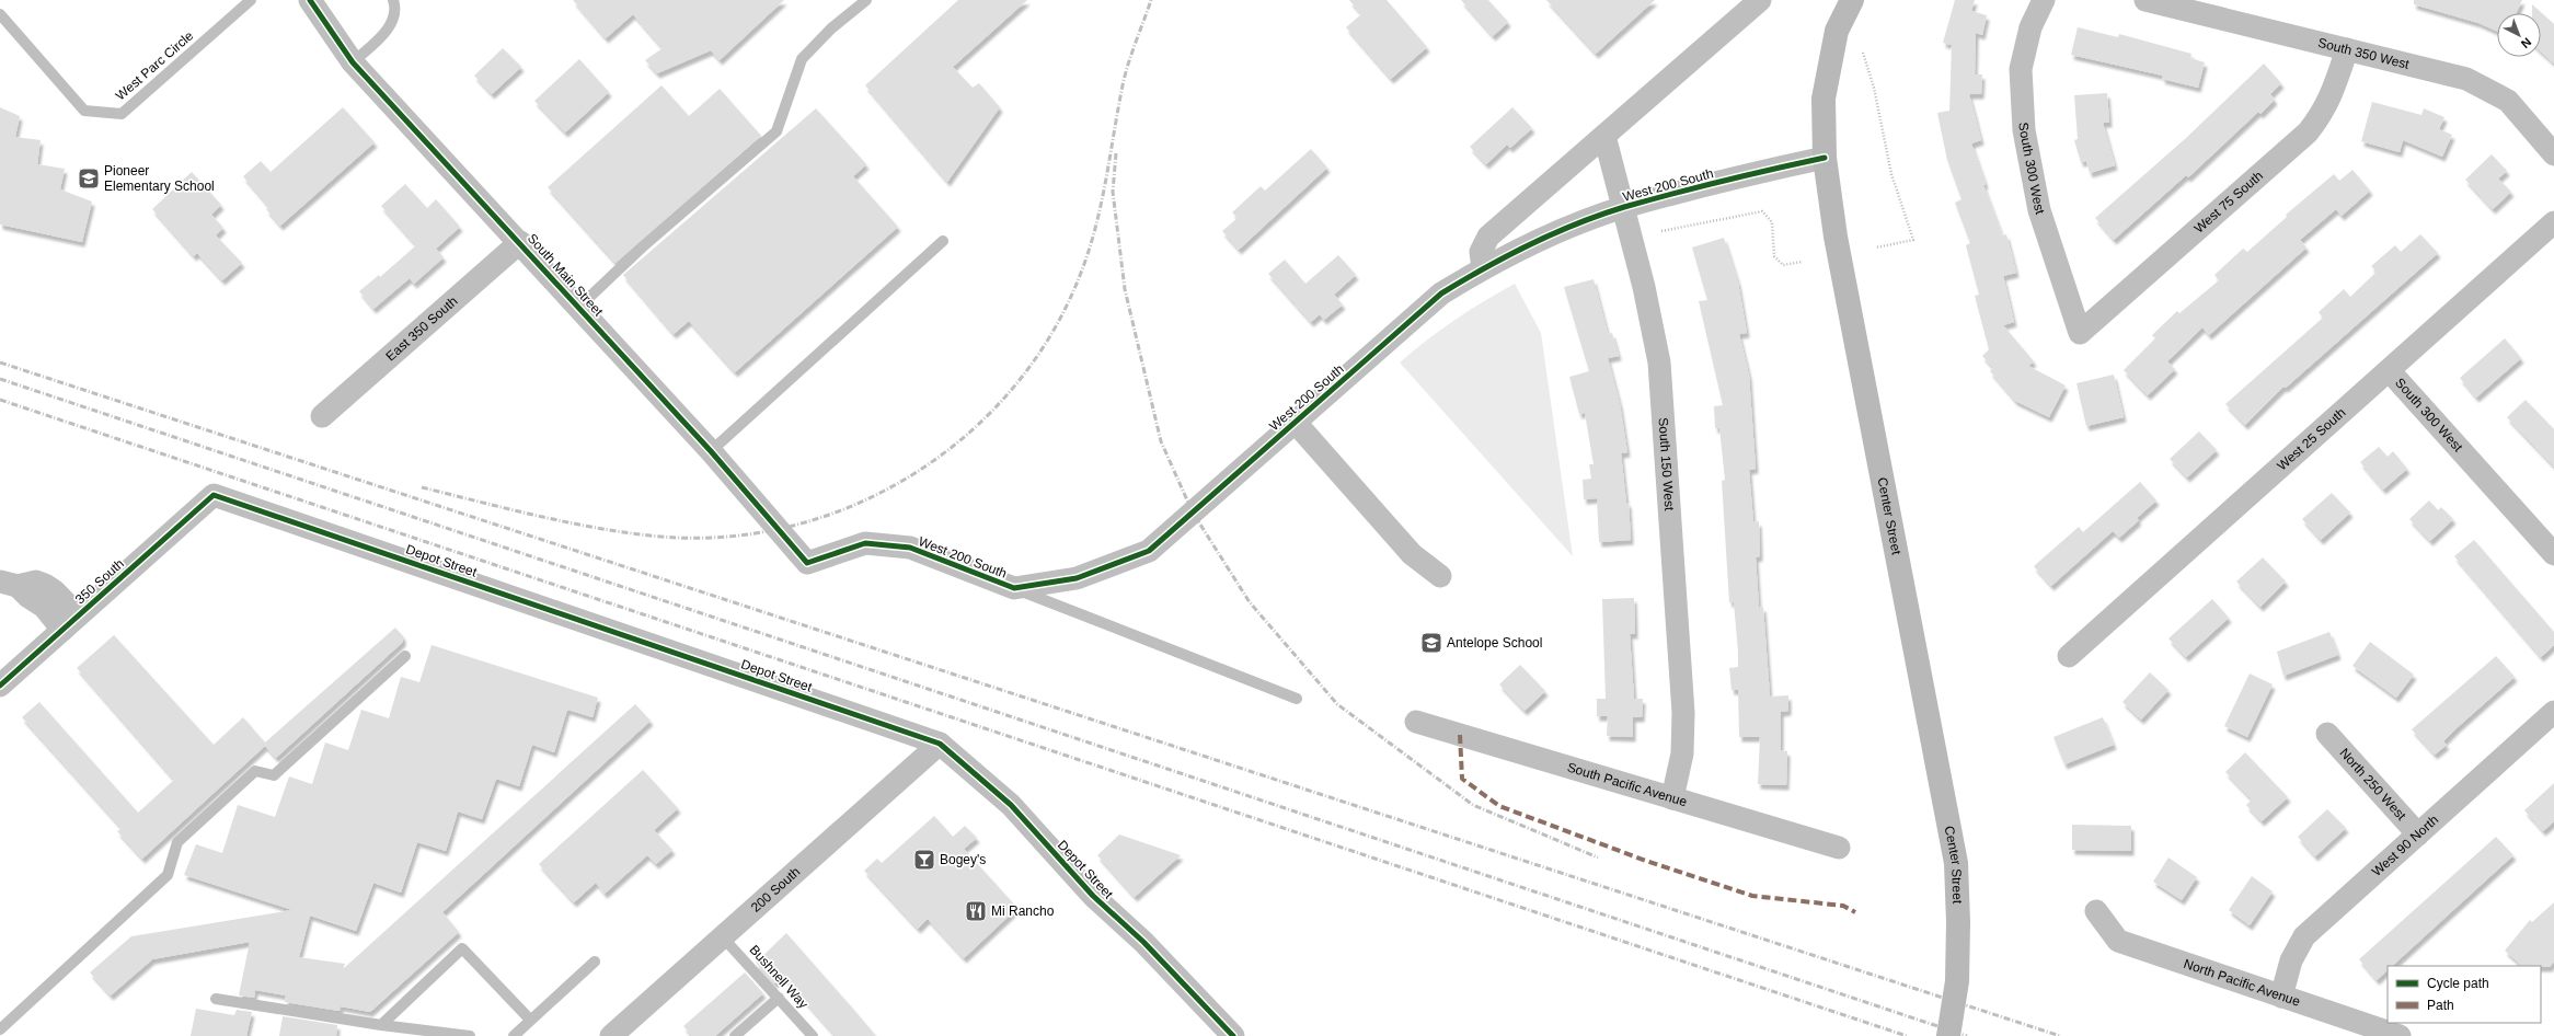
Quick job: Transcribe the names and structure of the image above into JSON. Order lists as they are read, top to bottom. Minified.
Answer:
{"streets":{"street":["South 350 West","South 300 West","West 200 South","West 75 South","South Main Street","East 350 South","West 25 South","South 150 West","Center Street","Depot Street","350 South","North 250 West","South Pacific Avenue","West 90 North","200 South","North Pacific Avenue"],"lane":["West Parc Circle","Bushnell Way"]},"crossings":[["South 350 West","West 75 South"],["South 300 West","West 75 South"],["South 300 West","West 25 South"],["West 200 South","South Main Street"],["West 200 South","South 150 West"],["West 200 South","Center Street"],["South Main Street","East 350 South"],["South 150 West","South Pacific Avenue"],["Depot Street","350 South"],["Depot Street","200 South"],["North 250 West","West 90 North"],["West 90 North","North Pacific Avenue"],["200 South","Bushnell Way"]],"places":{"school or university":["Pioneer Elementary School","Antelope School"],"bar":["Bogey's"],"restaurant":["Mi Rancho"]},"legend":["Cycle path","Path"],"north":"bottom right"}
